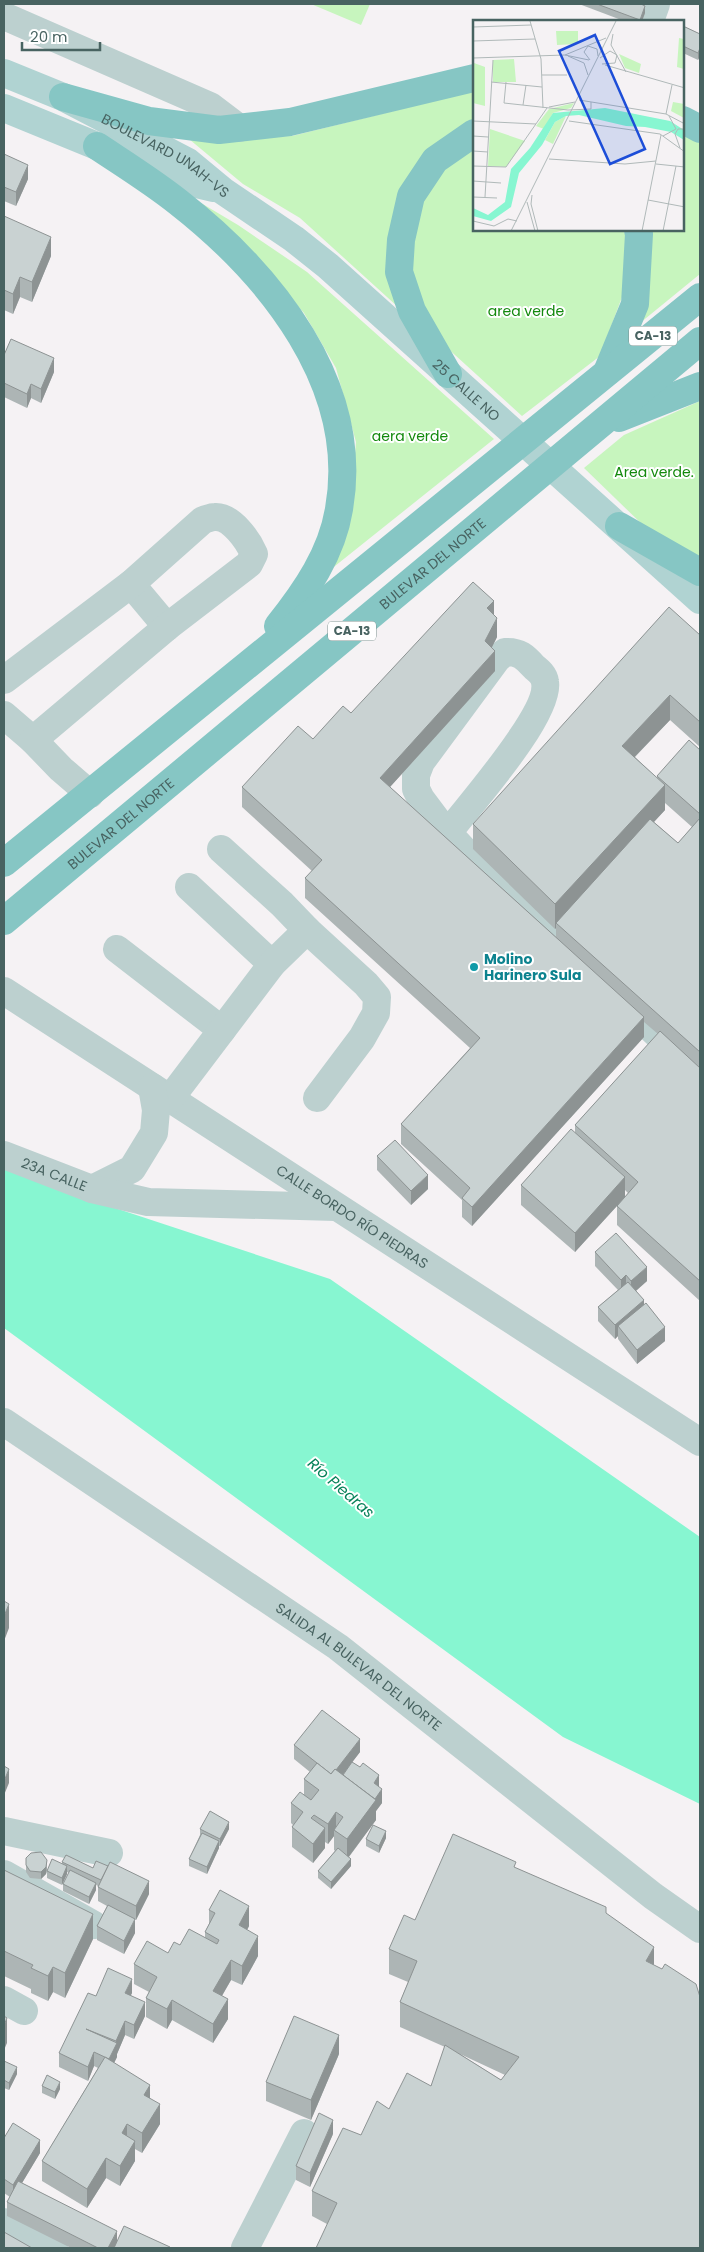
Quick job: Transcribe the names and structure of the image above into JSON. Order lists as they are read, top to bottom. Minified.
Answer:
{"streets":{"highway":["CA-13","BULEVAR DEL NORTE"],"main road":["BOULEVARD UNAH-VS","25 CALLE NO"],"street":["23A CALLE","CALLE BORDO RÍO PIEDRAS","SALIDA AL BULEVAR DEL NORTE"]},"crossings":[["BOULEVARD UNAH-VS","25 CALLE NO"],["23A CALLE","CALLE BORDO RÍO PIEDRAS"]],"water":["Río Piedras"],"parks":["area verde","aera verde","Area verde."],"places":["Molino Harinero Sula"],"scale_bar":"20 m"}
